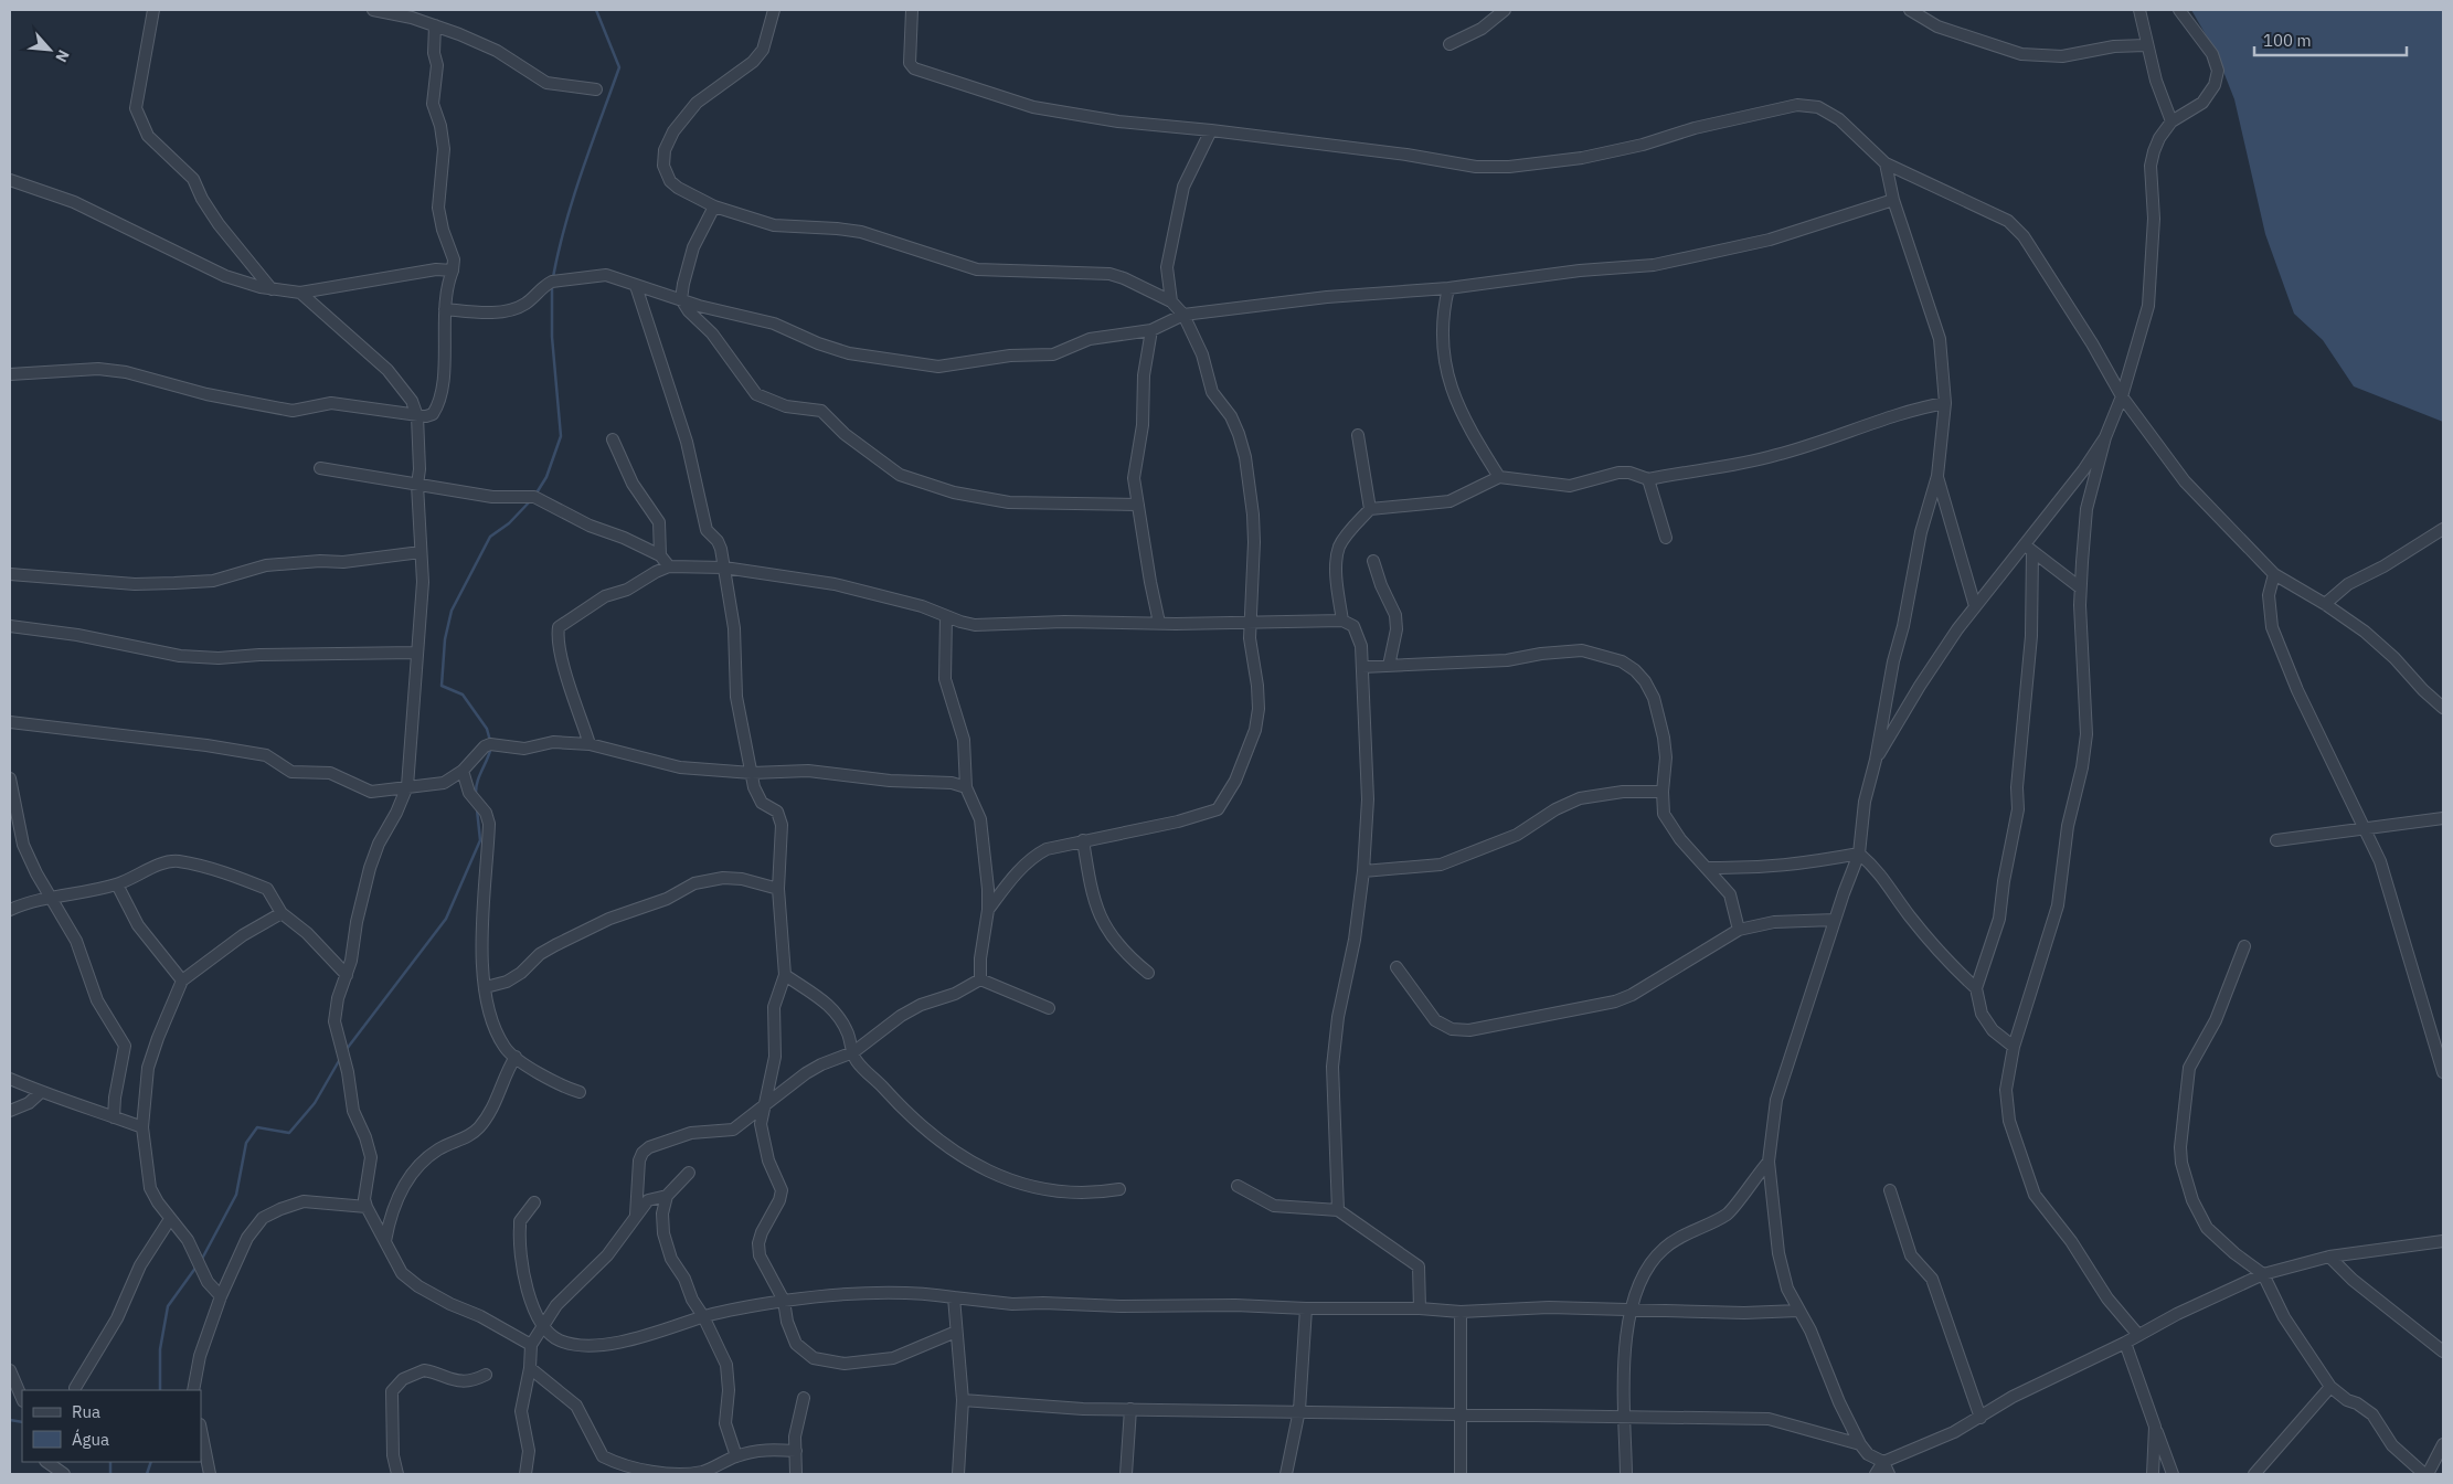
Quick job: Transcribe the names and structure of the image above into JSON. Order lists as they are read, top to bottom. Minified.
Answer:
{"legend":["Rua","Água"],"scale_bar":"100 m","north":"bottom right"}
